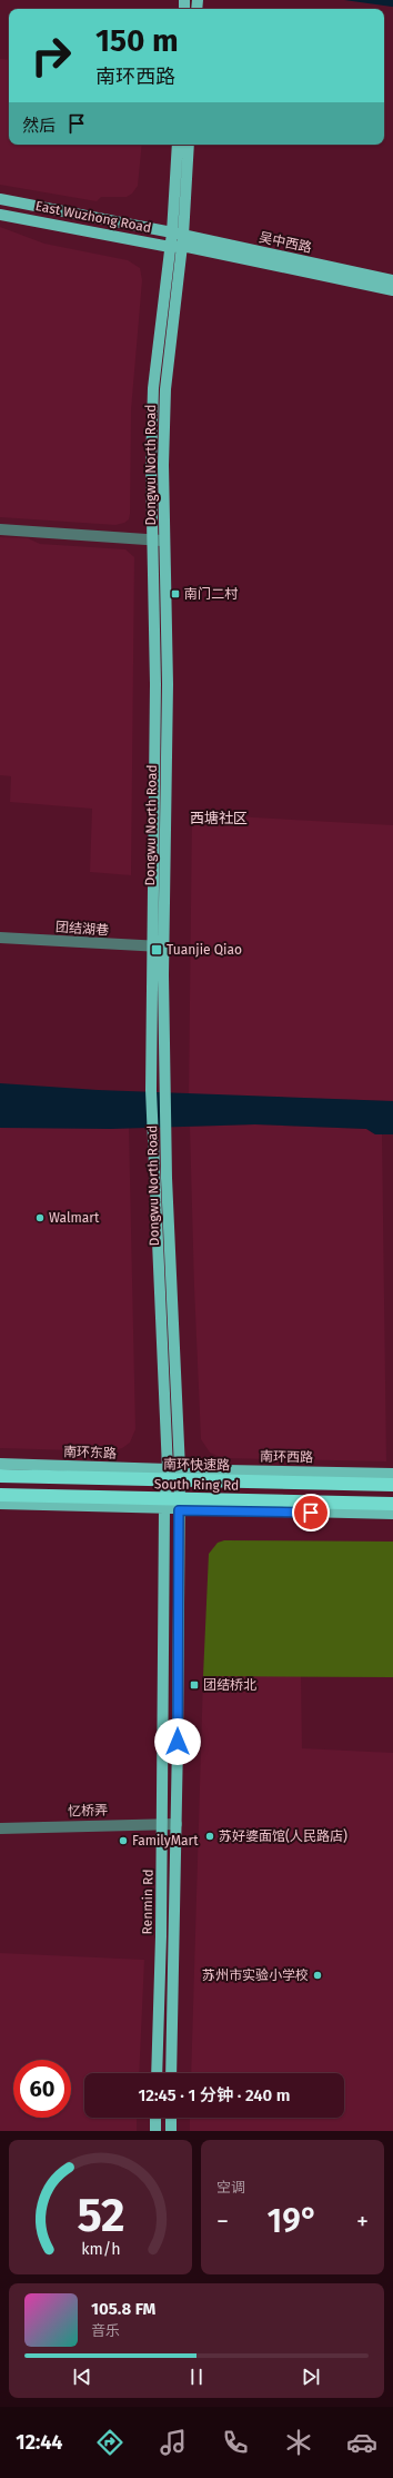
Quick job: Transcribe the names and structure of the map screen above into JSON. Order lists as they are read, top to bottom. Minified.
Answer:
{"streets":{"highway":["南环快速路","South Ring Rd"],"main road":["East Wuzhong Road","吴中西路","Dongwu North Road","南环东路","南环西路","Renmin Rd"],"street":["团结湖巷","忆桥弄"]},"crossings":[["East Wuzhong Road","吴中西路"],["East Wuzhong Road","Dongwu North Road"],["吴中西路","Dongwu North Road"],["Dongwu North Road","团结湖巷"],["Dongwu North Road","南环东路"],["Dongwu North Road","南环西路"],["Dongwu North Road","Renmin Rd"],["南环东路","南环西路"],["忆桥弄","Renmin Rd"]],"districts":["西塘社区"],"places":{"transit":["南门二村","Tuanjie Qiao","团结桥北"],"other":["Walmart","苏好婆面馆(人民路店)","FamilyMart","苏州市实验小学校"]},"page":{"turn":["150 m","南环西路"],"then":"然后","limit":"60","trip":"12:45 · 1 分钟 · 240 m","tile":"空调","heat":["−","19°","+"],"song":["105.8 FM","音乐"],"tabs":"12:44","gauge":["52","km/h"]}}
